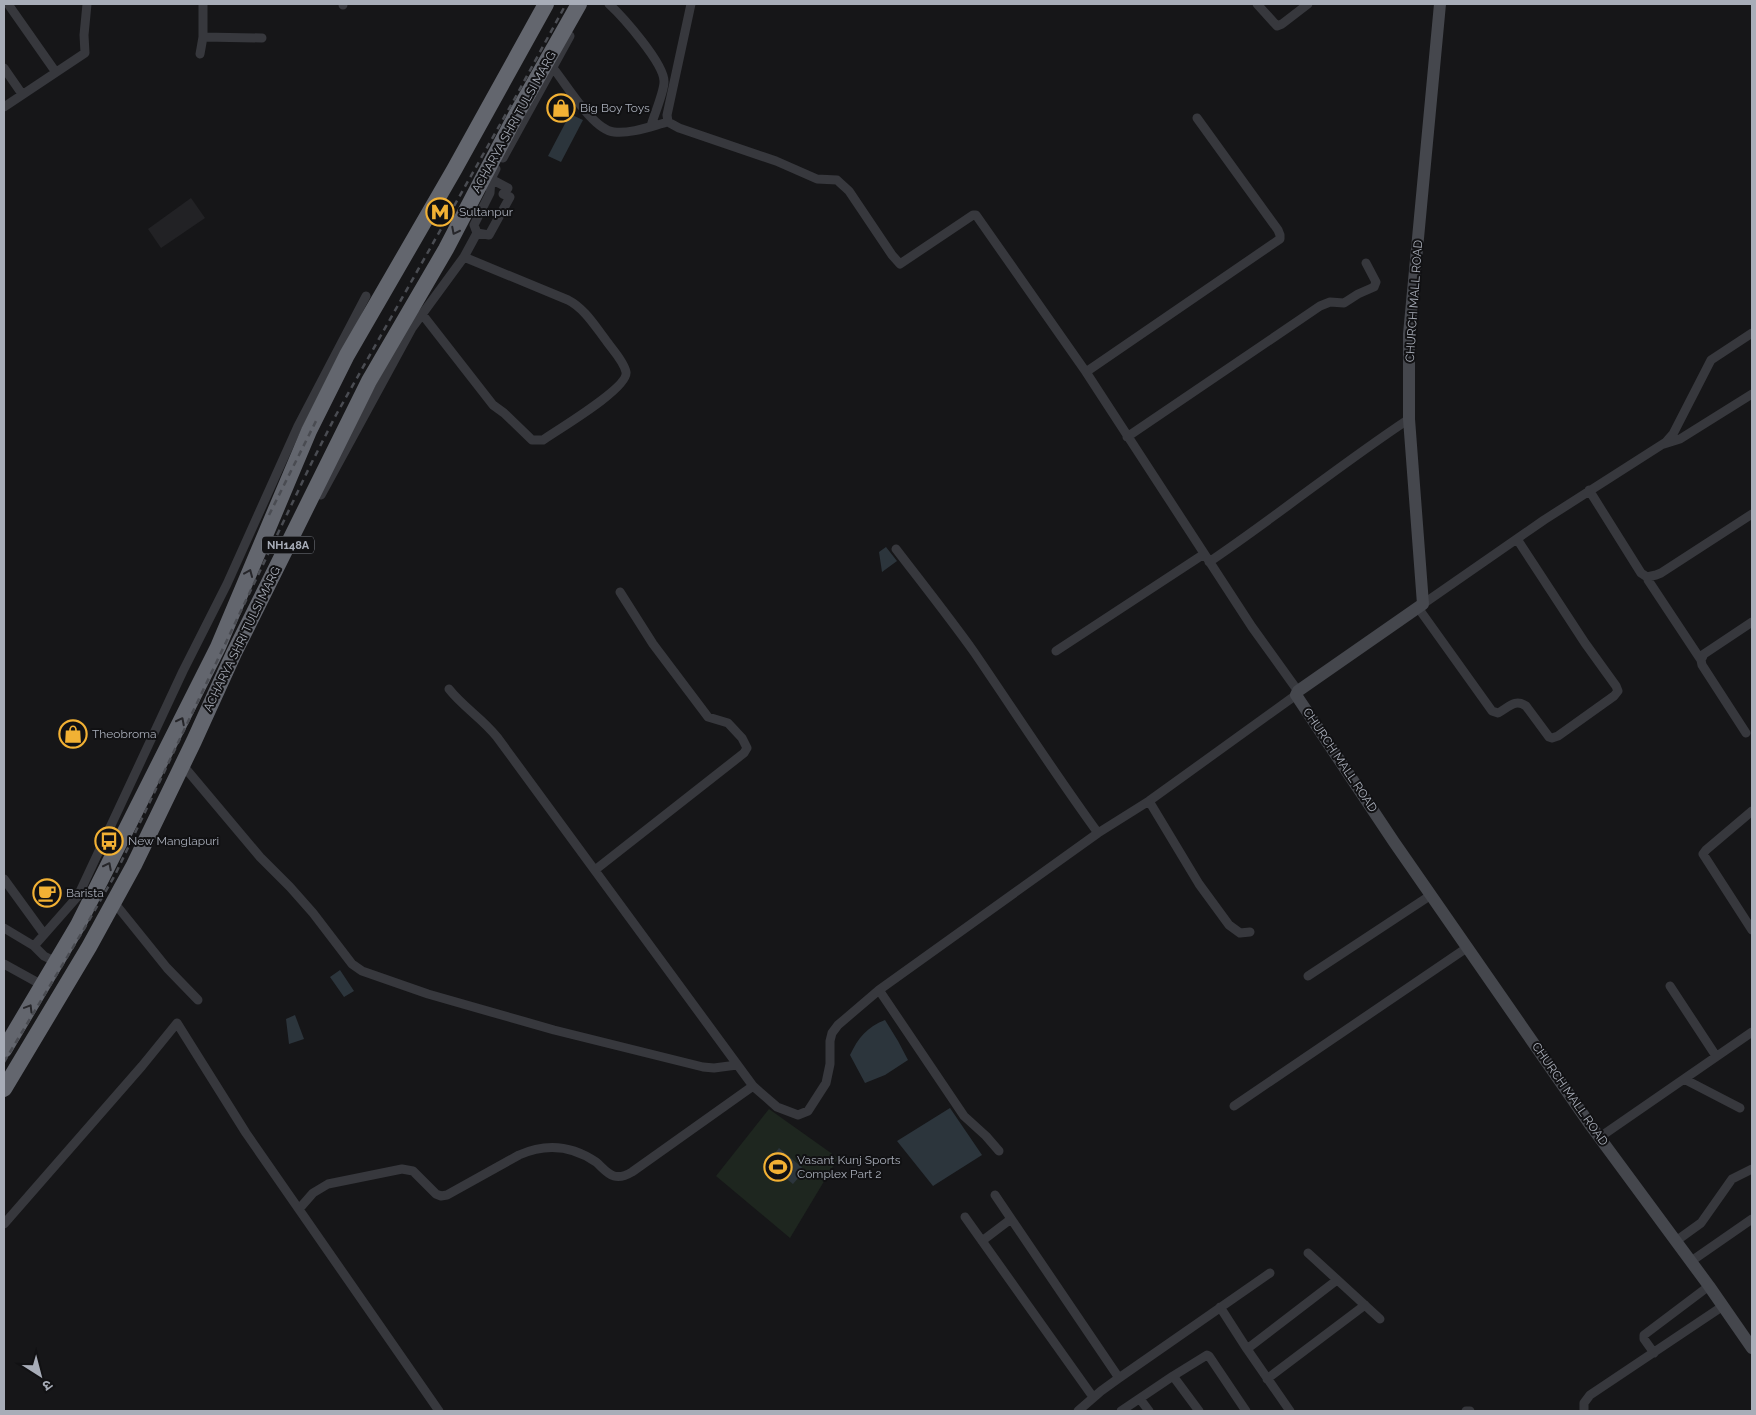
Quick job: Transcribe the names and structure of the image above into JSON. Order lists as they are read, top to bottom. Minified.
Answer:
{"streets":{"highway":["ACHARYA SHRI TULSI MARG","NH148A"],"street":["CHURCH MALL ROAD"]},"places":{"shop":["Big Boy Toys","Theobroma"],"metro station":["Sultanpur"],"bus stop":["New Manglapuri"],"cafe":["Barista"],"sports":["Vasant Kunj Sports Complex Part 2"]},"north":"bottom right"}
